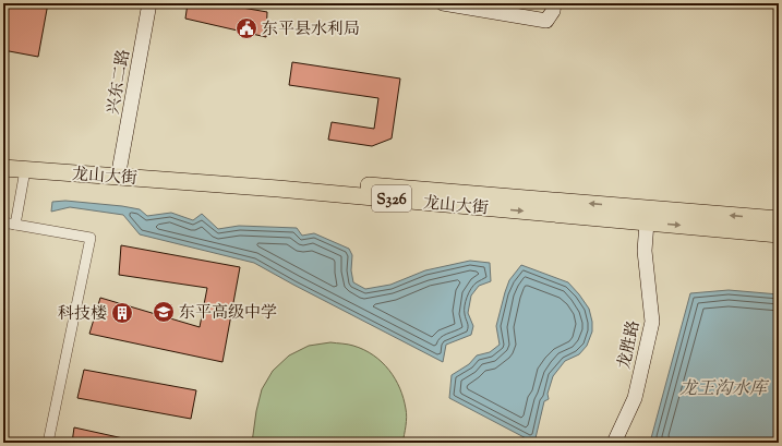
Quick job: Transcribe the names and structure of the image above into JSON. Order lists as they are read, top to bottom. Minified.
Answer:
{"streets":{"main road":["龙山大街","S326"],"street":["兴东二路","龙胜路"]},"crossings":[["兴东二路","龙山大街"],["龙山大街","龙胜路"]],"water":["龙王沟水库"],"places":{"public building":["东平县水利局"],"school or university":["东平高级中学"],"building":["科技楼"]}}
